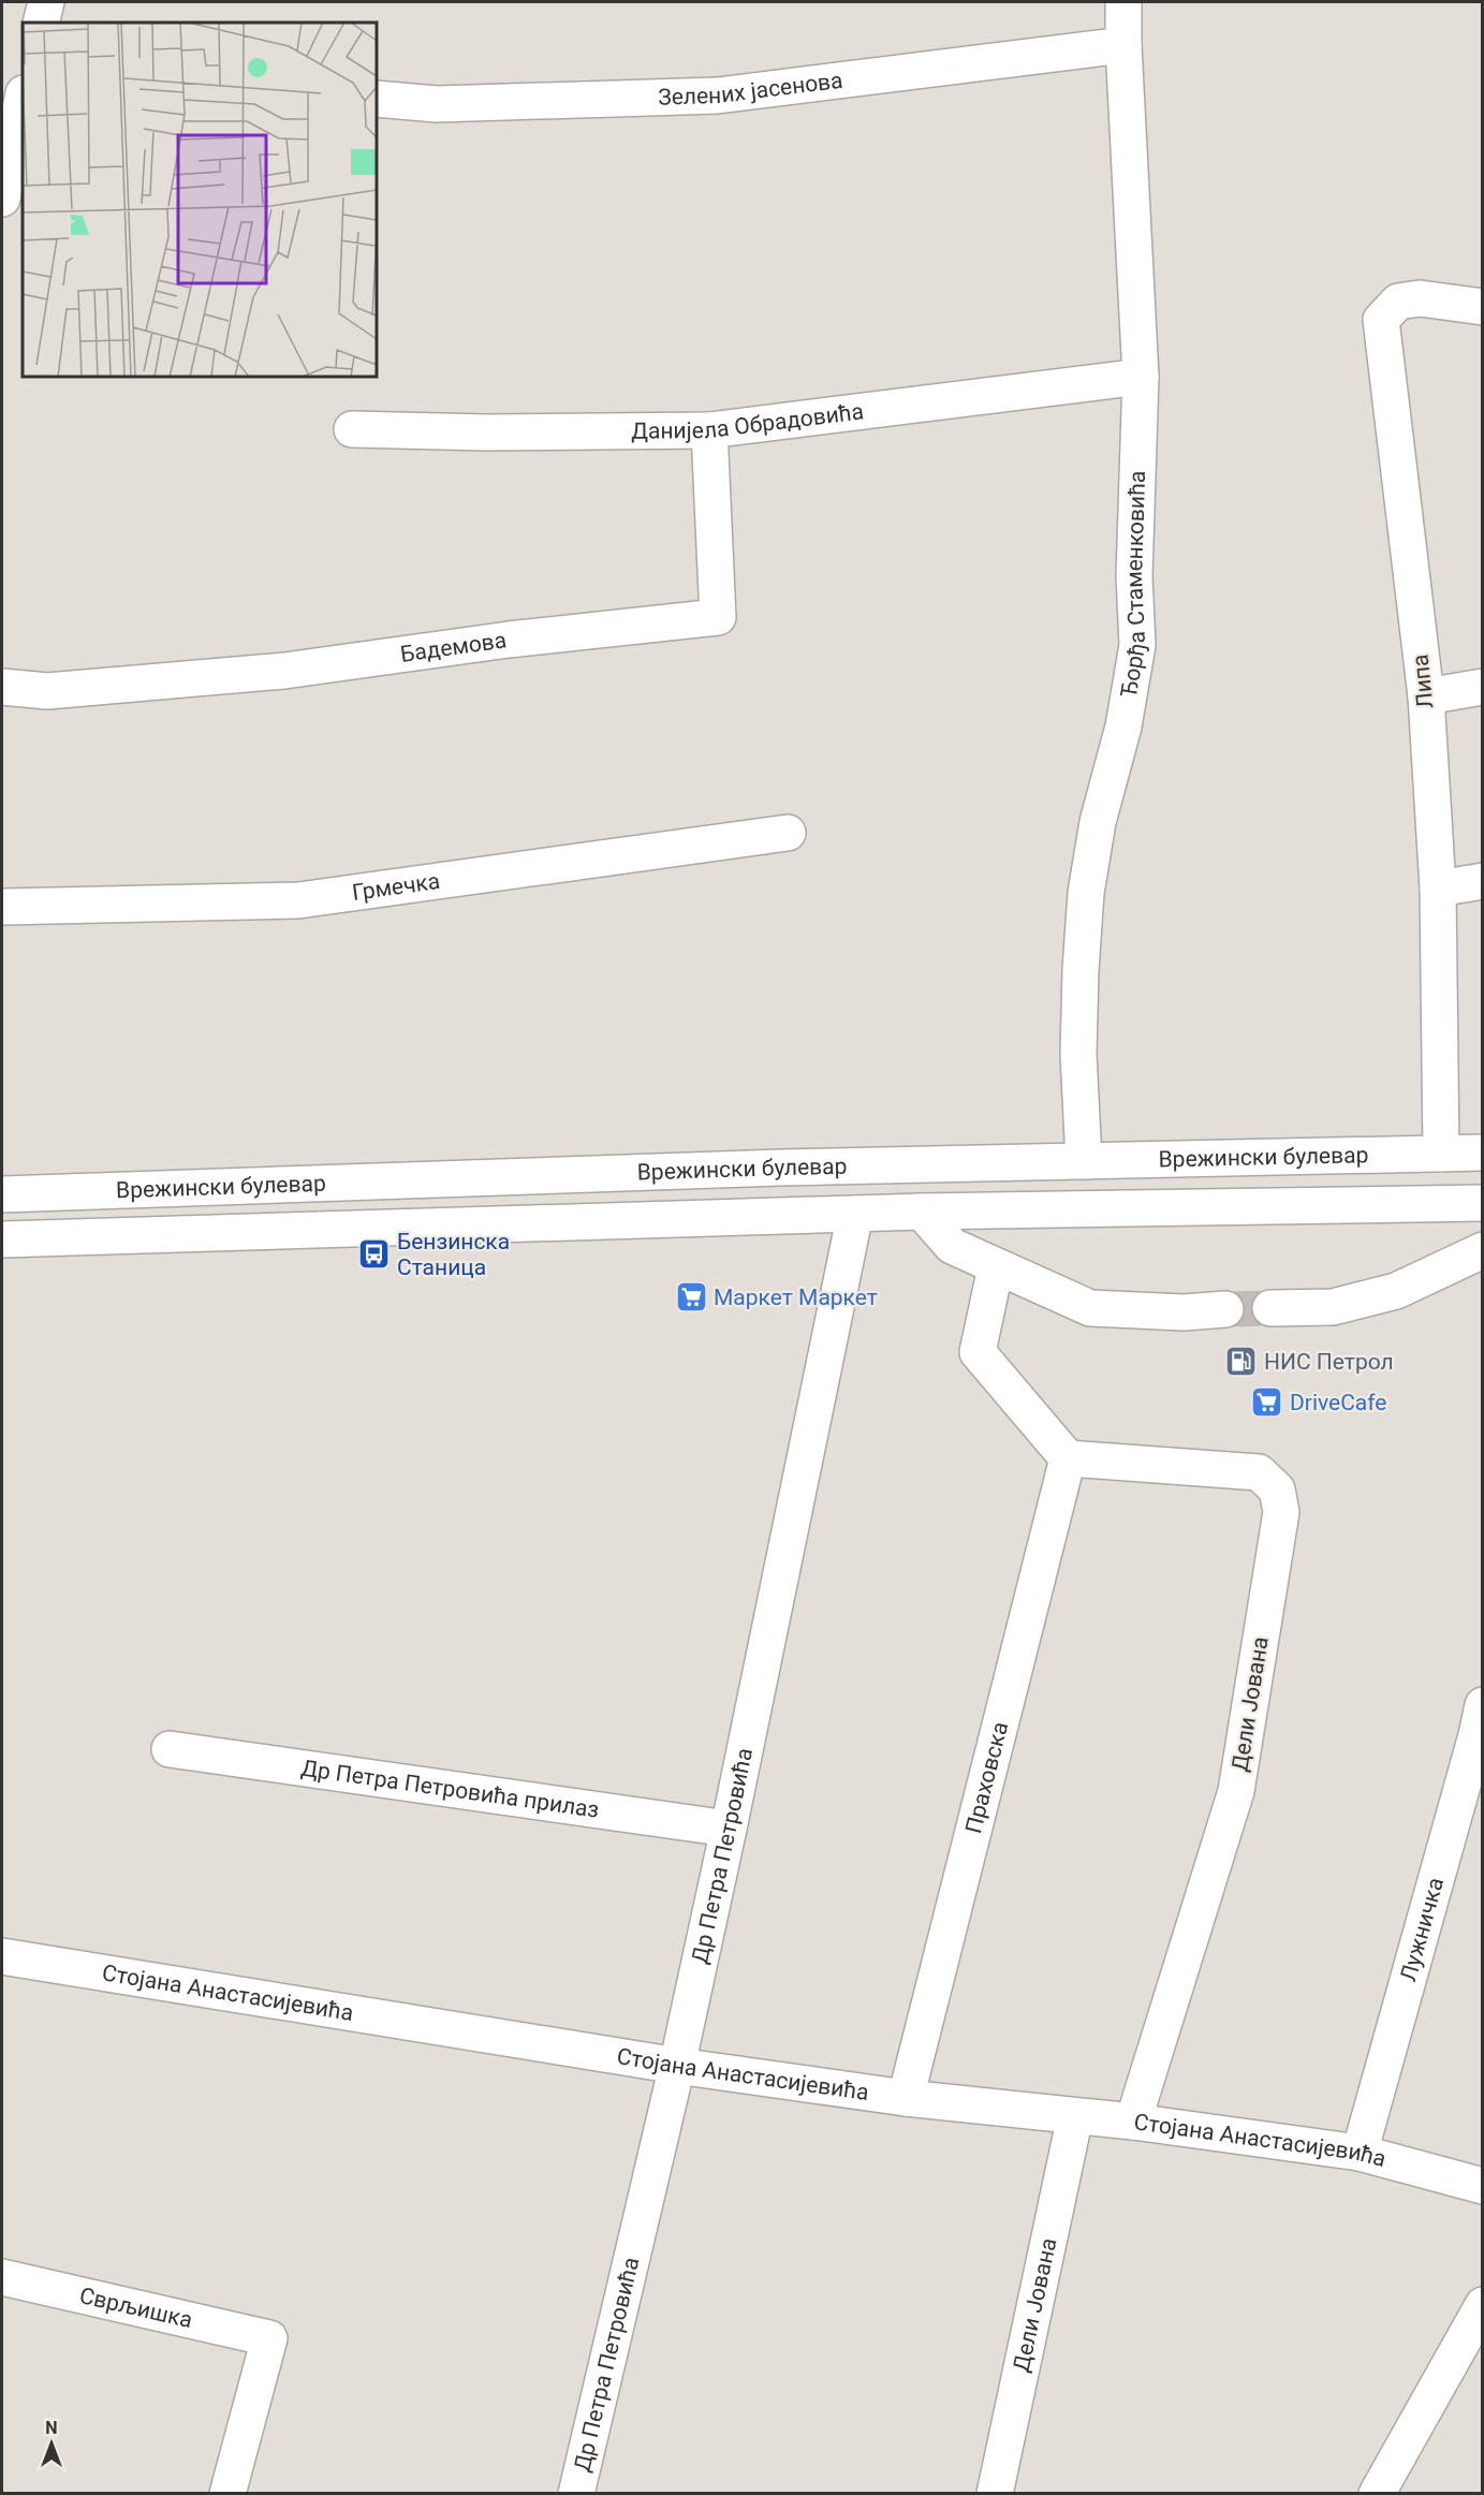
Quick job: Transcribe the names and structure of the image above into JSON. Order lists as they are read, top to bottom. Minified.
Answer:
{"streets":{"street":["Зелених јасенова","Данијела Обрадовића","Ђорђа Стаменковића","Бадемова","Липа","Грмечка","Врежински булевар","Дели Јована","Праховска","Др Петра Петровића прилаз","Др Петра Петровића","Лужничка","Стојана Анастасијевића","Сврљишка"]},"crossings":[["Зелених јасенова","Ђорђа Стаменковића"],["Данијела Обрадовића","Ђорђа Стаменковића"],["Данијела Обрадовића","Бадемова"],["Ђорђа Стаменковића","Врежински булевар"],["Липа","Врежински булевар"],["Врежински булевар","Др Петра Петровића"],["Дели Јована","Праховска"],["Дели Јована","Стојана Анастасијевића"],["Праховска","Стојана Анастасијевића"],["Др Петра Петровића прилаз","Др Петра Петровића"],["Др Петра Петровића","Стојана Анастасијевића"],["Лужничка","Стојана Анастасијевића"]],"places":{"bus stop":["Бензинска Станица"],"supermarket":["Маркет Маркет","DriveCafe"],"fuel station":["НИС Петрол"]},"north":"top"}
